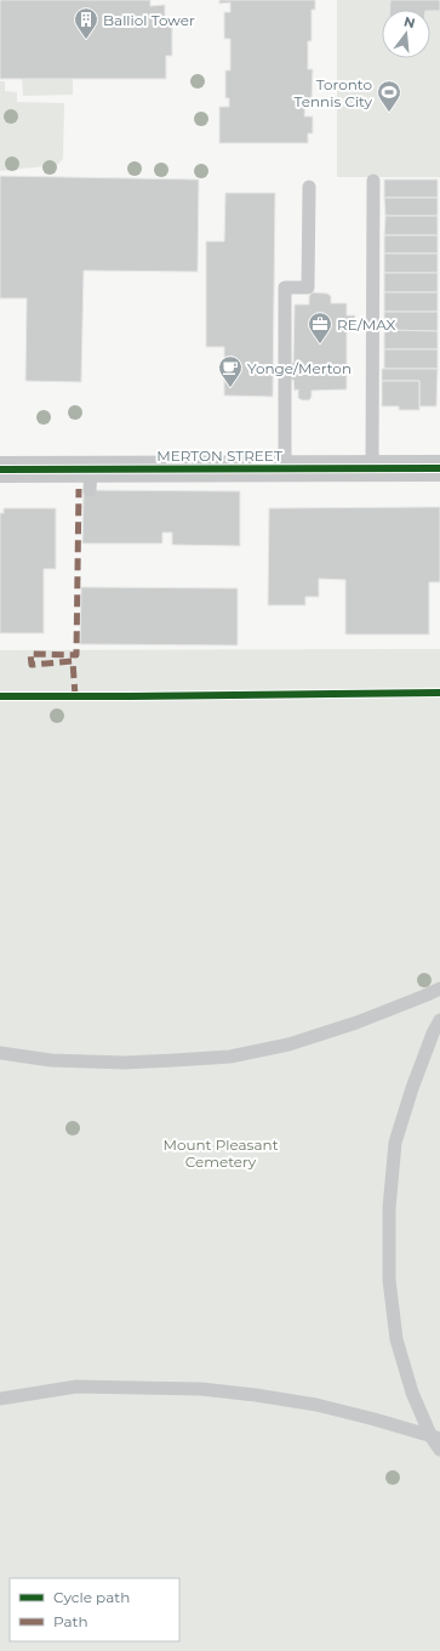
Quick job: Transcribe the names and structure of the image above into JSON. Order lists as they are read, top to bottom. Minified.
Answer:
{"streets":{"street":["MERTON STREET"]},"parks":["Mount Pleasant Cemetery"],"places":{"building":["Balliol Tower"],"sports":["Toronto Tennis City"],"office":["RE/MAX"],"cafe":["Yonge/Merton"]},"legend":["Cycle path","Path"],"north":"top"}
